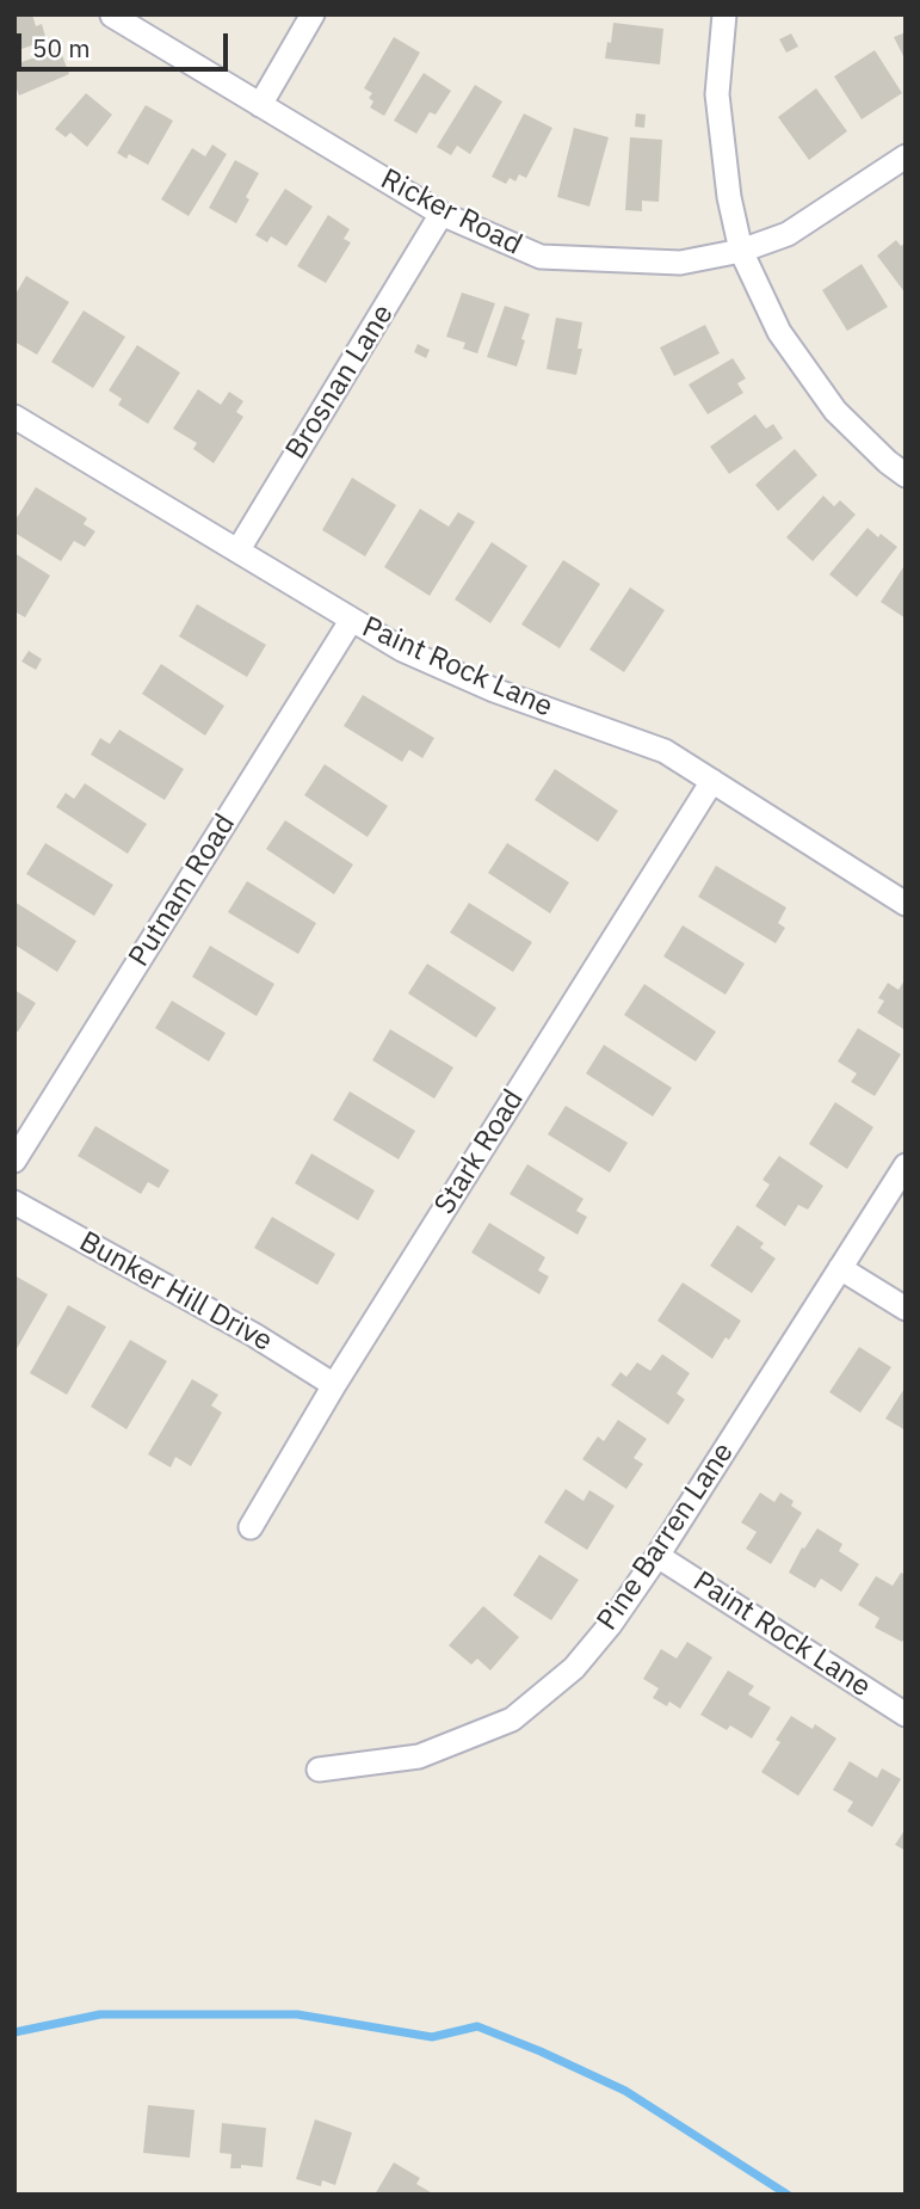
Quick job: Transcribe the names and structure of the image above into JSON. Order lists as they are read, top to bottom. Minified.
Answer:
{"streets":{"street":["Ricker Road","Brosnan Lane","Paint Rock Lane","Putnam Road","Stark Road","Bunker Hill Drive","Pine Barren Lane"]},"crossings":[["Ricker Road","Brosnan Lane"],["Brosnan Lane","Paint Rock Lane"],["Paint Rock Lane","Putnam Road"],["Paint Rock Lane","Stark Road"],["Paint Rock Lane","Pine Barren Lane"],["Stark Road","Bunker Hill Drive"]],"scale_bar":"50 m"}
